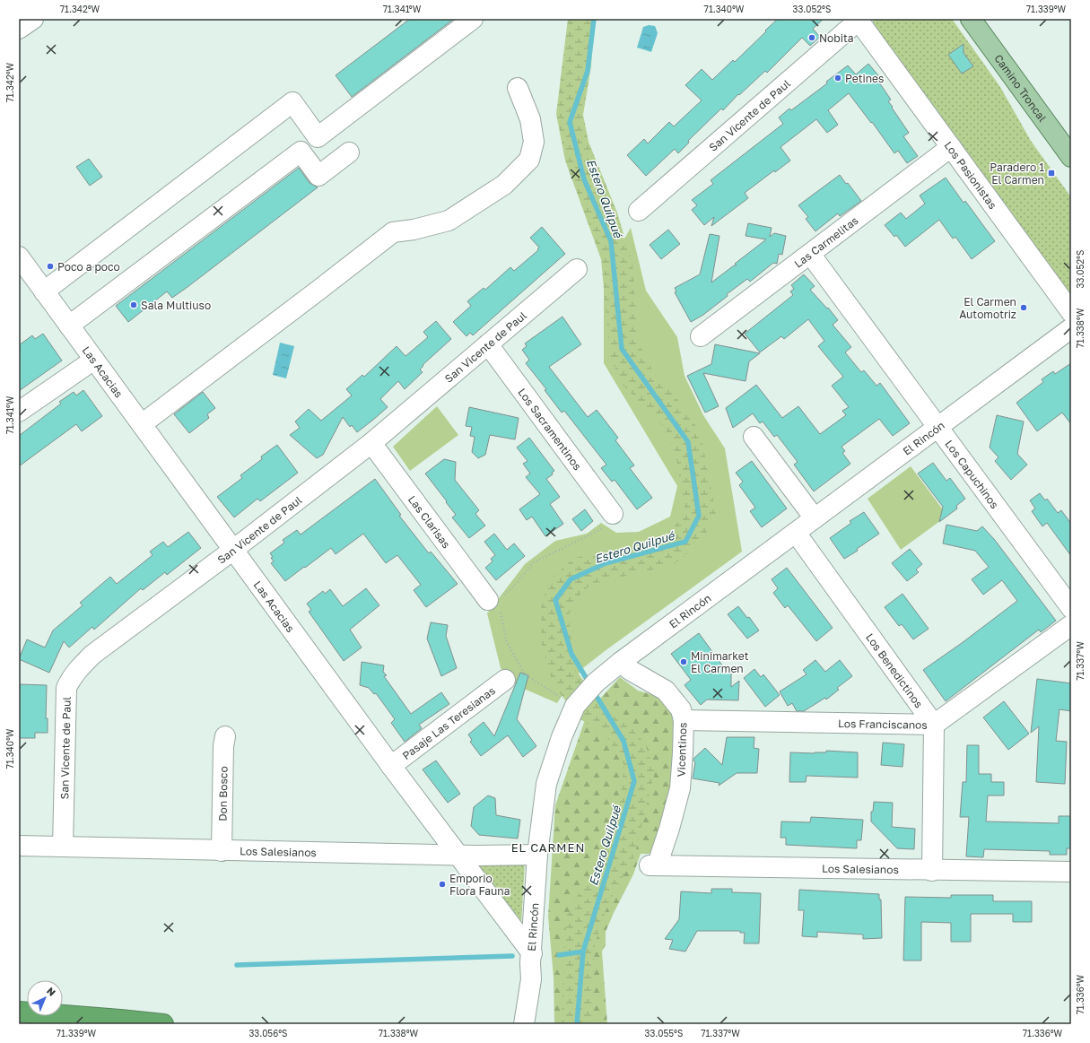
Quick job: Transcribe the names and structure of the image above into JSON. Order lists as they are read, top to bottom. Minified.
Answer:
{"streets":{"main road":["Camino Troncal"],"street":["San Vicente de Paul","Los Pasionistas","Las Carmelitas","Las Acacias","Los Sacramentinos","El Rincón","Los Capuchinos","Las Clarisas","Los Benedictinos","Pasaje Las Teresianas","Los Franciscanos","Vicentinos","Don Bosco","Los Salesianos"]},"crossings":[["San Vicente de Paul","Los Pasionistas"],["San Vicente de Paul","Las Acacias"],["San Vicente de Paul","Los Sacramentinos"],["San Vicente de Paul","Las Clarisas"],["San Vicente de Paul","Los Salesianos"],["Los Pasionistas","Las Carmelitas"],["Las Carmelitas","Los Capuchinos"],["Las Acacias","El Rincón"],["Las Acacias","Pasaje Las Teresianas"],["Las Acacias","Los Salesianos"],["El Rincón","Los Capuchinos"],["El Rincón","Los Benedictinos"],["El Rincón","Vicentinos"],["El Rincón","Los Salesianos"],["Los Benedictinos","Los Franciscanos"],["Los Franciscanos","Vicentinos"],["Vicentinos","Los Salesianos"],["Don Bosco","Los Salesianos"]],"districts":["EL CARMEN"],"water":["Estero Quilpué"],"places":{"other":["Nobita","Petines","Poco a poco","Sala Multiuso","El Carmen Automotriz","Minimarket El Carmen","Emporio Flora Fauna"],"transit":["Paradero 1 El Carmen"]},"north":"top right","coordinates":["71.342°W","71.341°W","71.340°W","33.052°S","71.339°W","71.338°W","71.337°W","71.336°W","33.056°S","33.055°S"]}
